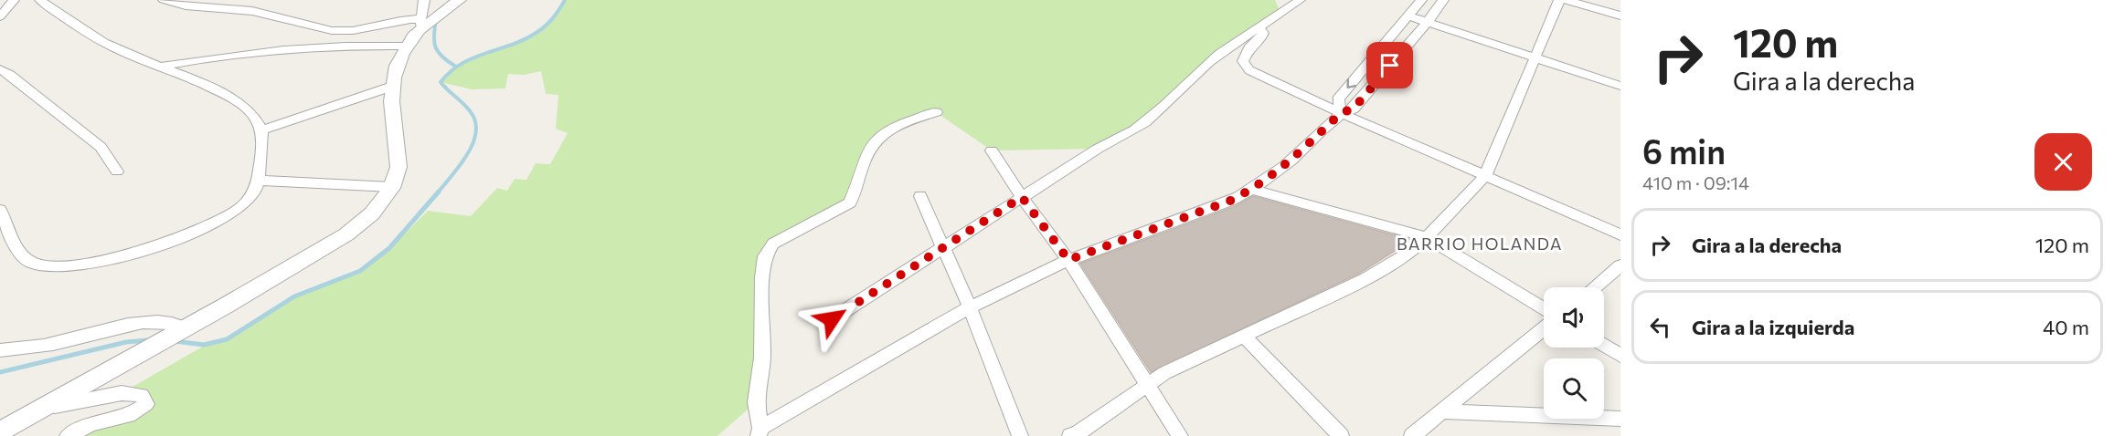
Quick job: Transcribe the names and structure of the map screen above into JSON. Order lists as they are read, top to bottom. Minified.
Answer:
{"districts":["BARRIO HOLANDA"],"page":{"turn":["120 m","Gira a la derecha"],"heading":["6 min","410 m · 09:14"],"list":[{"name":"Gira a la derecha","value":"120 m"},{"name":"Gira a la izquierda","value":"40 m"}]}}
